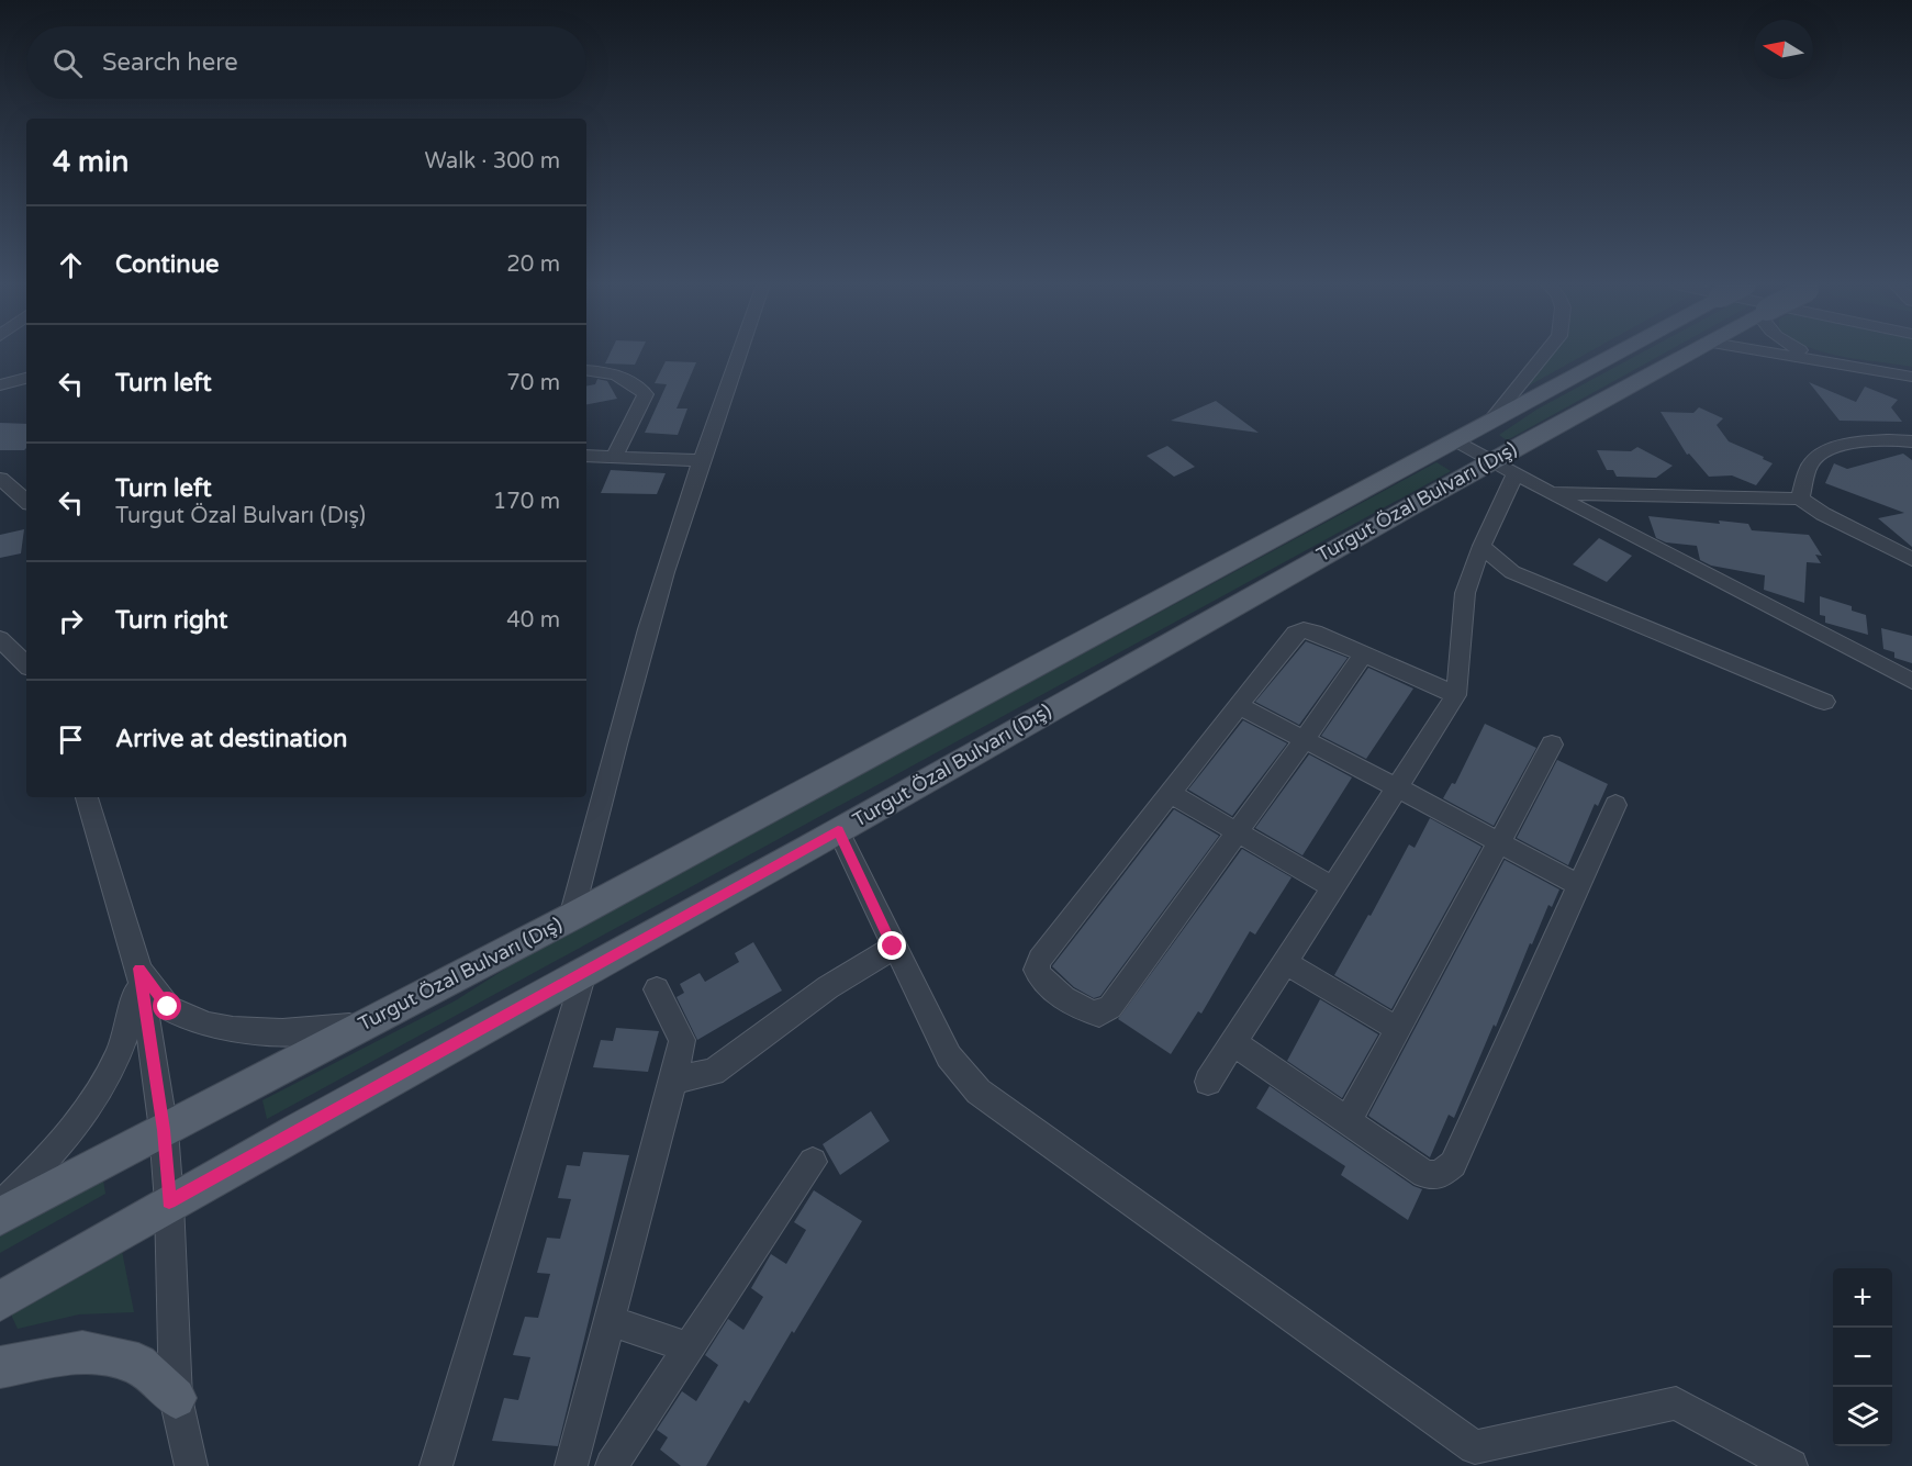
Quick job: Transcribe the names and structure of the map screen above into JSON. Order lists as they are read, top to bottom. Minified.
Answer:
{"streets":{"main road":["Turgut Özal Bulvarı (Dış)"]},"north":"left","page":{"search":"Search here","heading":["4 min","Walk · 300 m"],"list":[["Continue","20 m"],["Turn left","70 m"],["Turn left","Turgut Özal Bulvarı (Dış)","170 m"],["Turn right","40 m"],"Arrive at destination"],"map_buttons":["+","−"]}}
